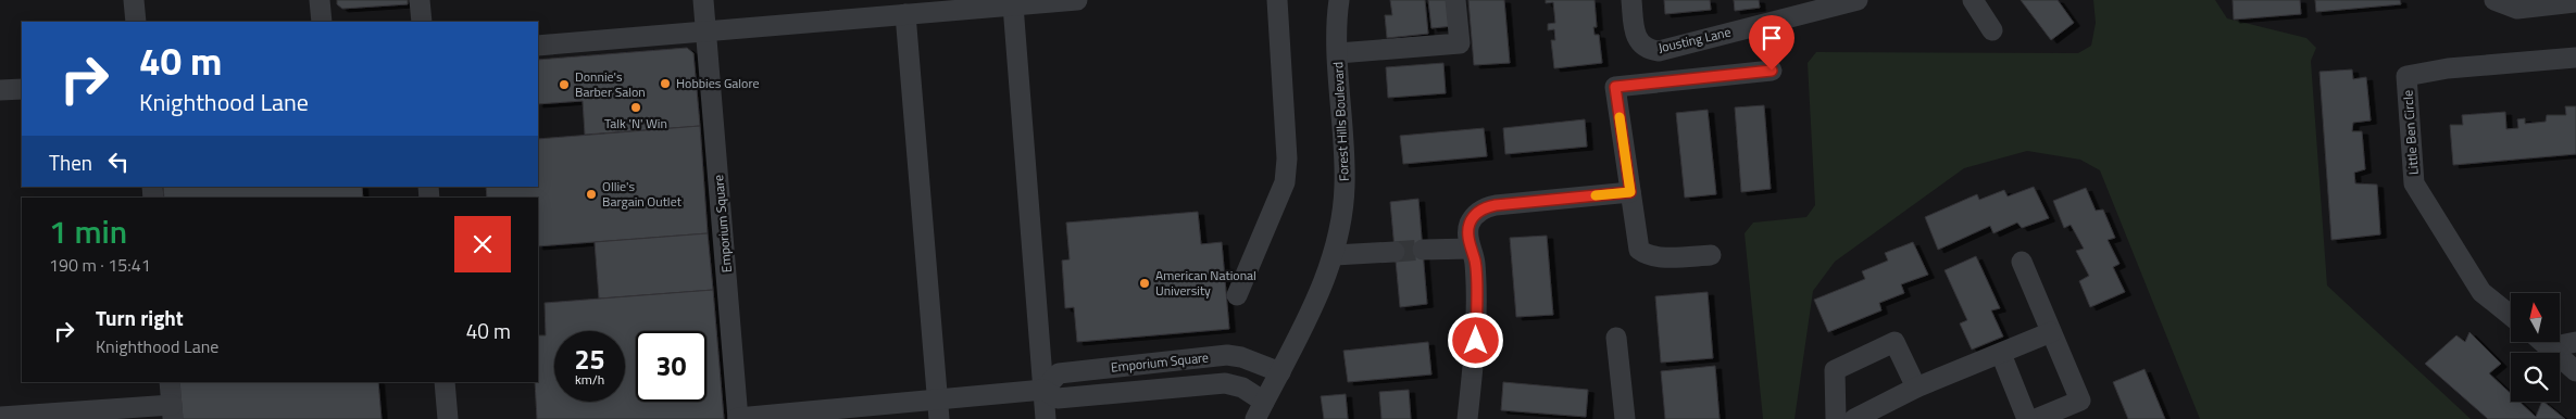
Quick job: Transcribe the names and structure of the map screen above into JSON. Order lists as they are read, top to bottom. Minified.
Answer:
{"streets":{"street":["Jousting Lane","Forest Hills Boulevard","Little Ben Circle","Emporium Square"]},"crossings":[["Forest Hills Boulevard","Emporium Square"]],"places":["Hobbies Galore","Donnie's Barber Salon","Talk 'N' Win","Ollie's Bargain Outlet","American National University"],"north":"top","page":{"turn":["40 m","Knighthood Lane"],"then":"Then","heading":["1 min","190 m · 15:41"],"list":[{"name":"Turn right","note":"Knighthood Lane","value":"40 m"}],"speed":"25 km/h","limit":"30"}}
